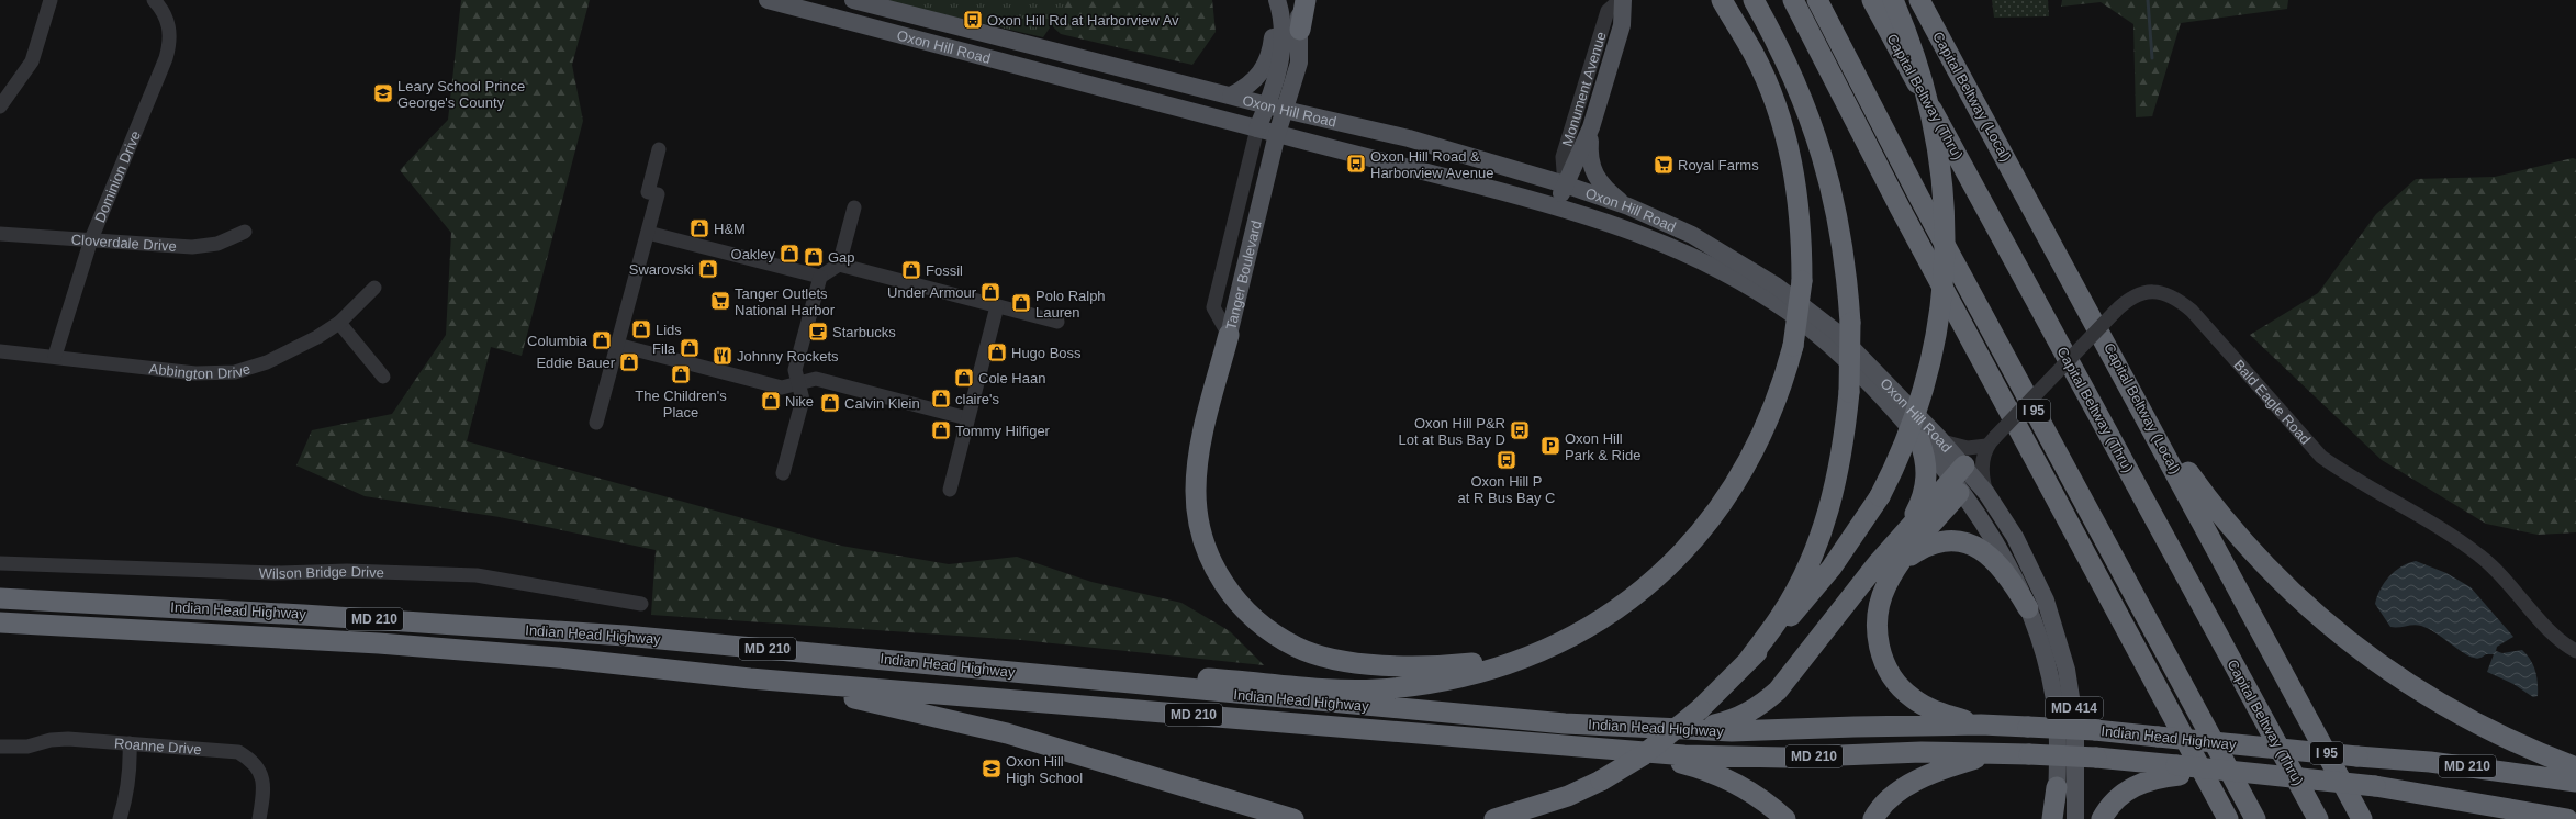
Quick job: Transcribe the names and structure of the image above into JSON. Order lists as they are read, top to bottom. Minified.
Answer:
{"streets":{"highway":["Capital Beltway (Thru)","Capital Beltway (Local)","I 95","Indian Head Highway","MD 210"],"main road":["Oxon Hill Road","Monument Avenue","Tanger Boulevard","MD 414"],"street":["Dominion Drive","Cloverdale Drive","Abbington Drive","Bald Eagle Road","Wilson Bridge Drive","Roanne Drive"]},"crossings":[["Oxon Hill Road","Monument Avenue"],["Oxon Hill Road","Tanger Boulevard"],["Oxon Hill Road","MD 414"],["Dominion Drive","Cloverdale Drive"],["Dominion Drive","Abbington Drive"]],"places":{"bus stop":["Oxon Hill Rd at Harborview Av","Oxon Hill Road & Harborview Avenue","Oxon Hill P&R Lot at Bus Bay D","Oxon Hill P at R Bus Bay C"],"school or university":["Leary School Prince George's County","Oxon Hill High School"],"supermarket":["Royal Farms","Tanger Outlets National Harbor"],"shop":["H&M","Oakley","Gap","Swarovski","Fossil","Under Armour","Polo Ralph Lauren","Lids","Columbia","Fila","Hugo Boss","Eddie Bauer","The Children's Place","Cole Haan","claire's","Nike","Calvin Klein","Tommy Hilfiger"],"cafe":["Starbucks"],"restaurant":["Johnny Rockets"],"parking":["Oxon Hill Park & Ride"]}}
